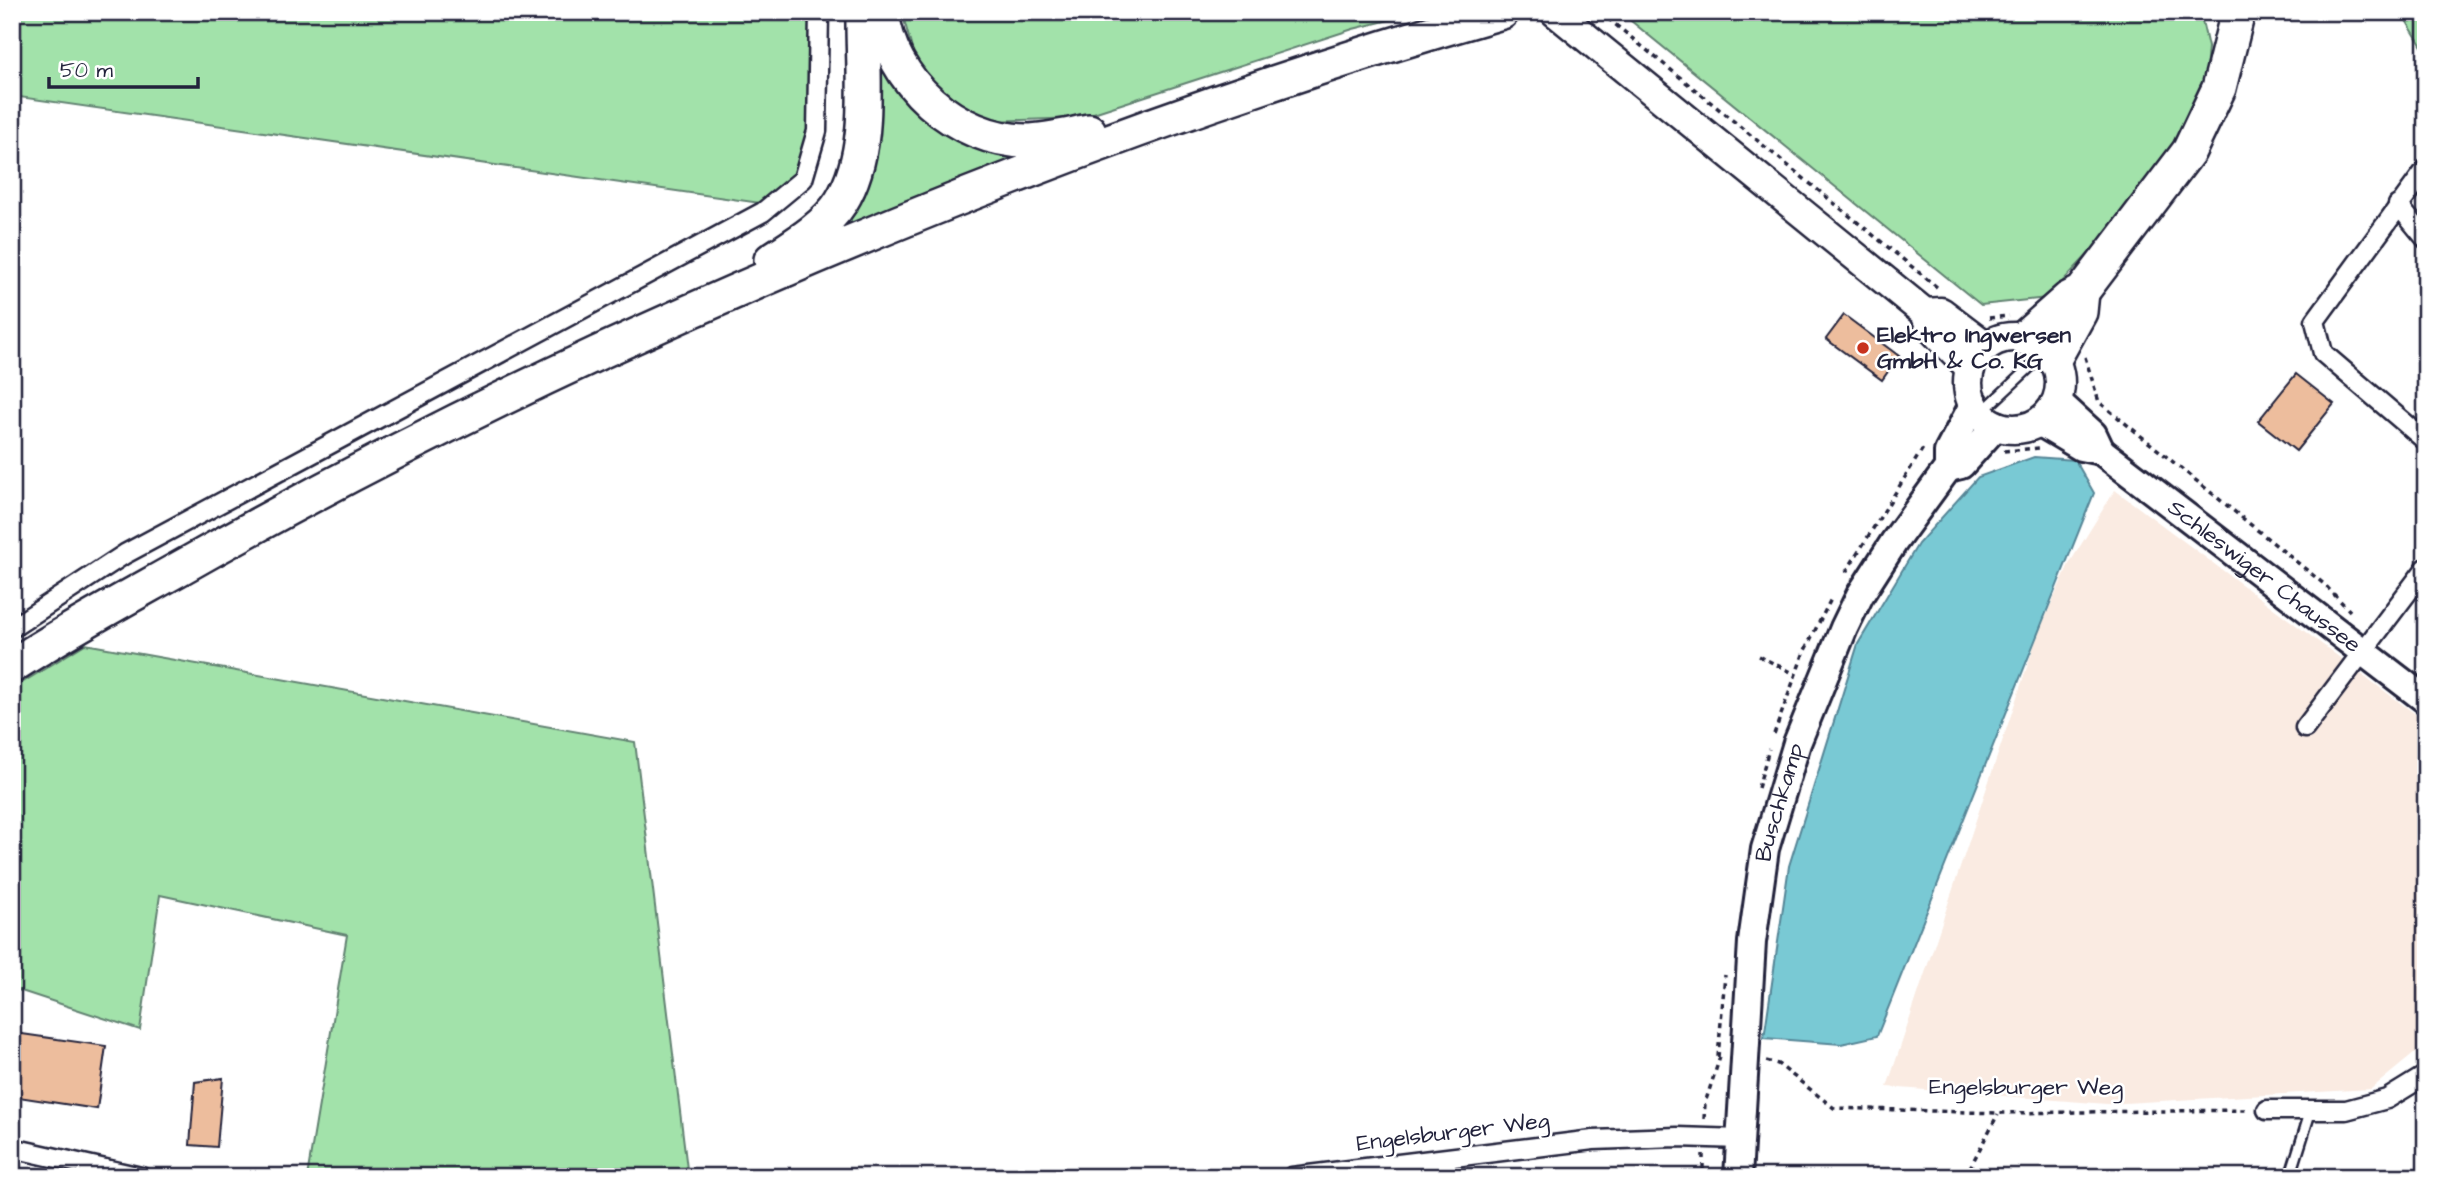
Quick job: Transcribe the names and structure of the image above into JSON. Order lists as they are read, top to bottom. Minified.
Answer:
{"streets":{"street":["Schleswiger Chaussee","Buschkamp","Engelsburger Weg"]},"crossings":[["Buschkamp","Engelsburger Weg"]],"places":["Elektro Ingwersen GmbH & Co. KG"],"scale_bar":"50 m"}
